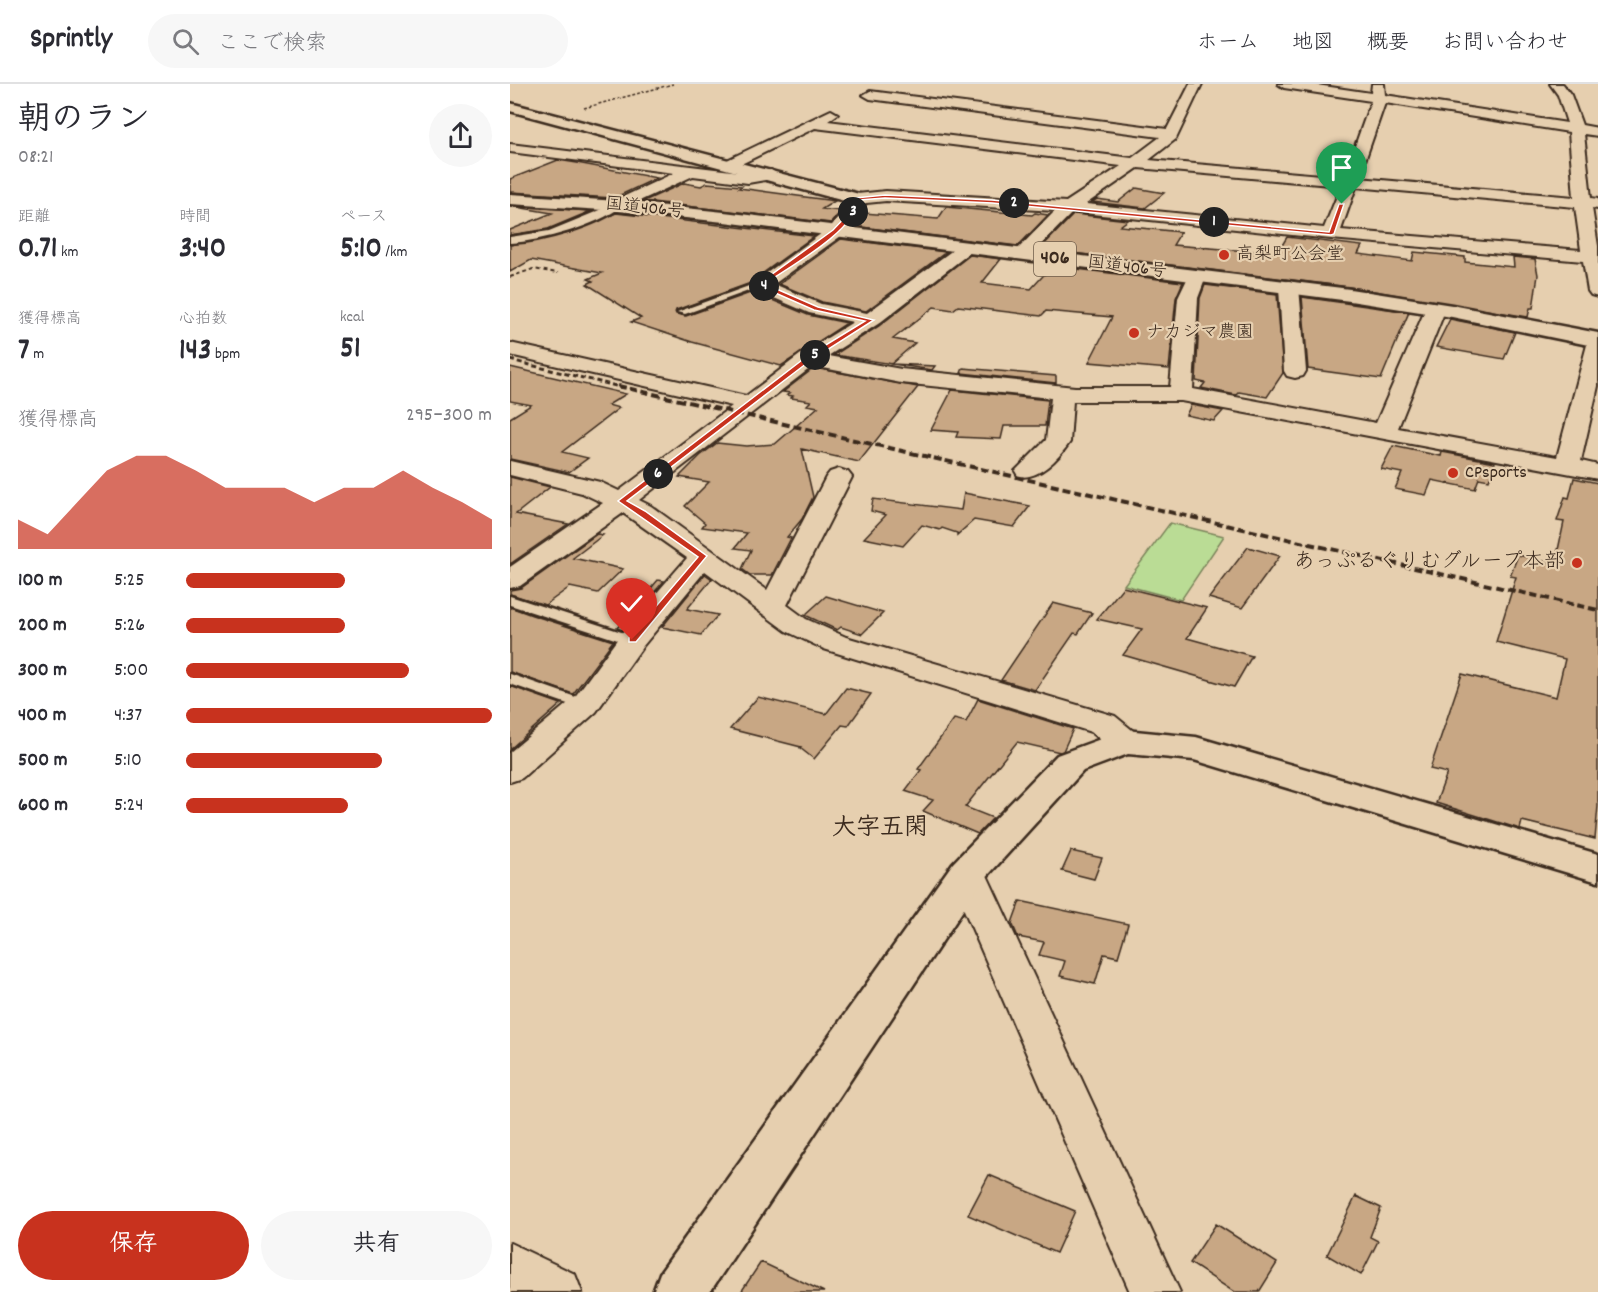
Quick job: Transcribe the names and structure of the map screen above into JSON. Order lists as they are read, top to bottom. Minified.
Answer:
{"streets":{"main road":["国道406号","406"]},"districts":["大字五閑"],"places":["高梨町公会堂","ナカジマ農園","CPsports","あっぷるぐりむグループ本部"],"page":{"header":"Sprintly","search":"ここで検索","nav":["ホーム","地図","概要","お問い合わせ"],"heading":["朝のラン","08:21"],"stats":[["距離","0.71 km"],["時間","3:40"],["ペース","5:10 /km"],["獲得標高","7 m"],["心拍数","143 bpm"],["kcal","51"]],"pins":["2","3","1","4","5","6"],"chart":["獲得標高","295–300 m"],"list":[{"name":"100 m","note":"5:25"},{"name":"200 m","note":"5:26"},{"name":"300 m","note":"5:00"},{"name":"400 m","note":"4:37"},{"name":"500 m","note":"5:10"},{"name":"600 m","note":"5:24"}],"buttons":["保存","共有"]}}
